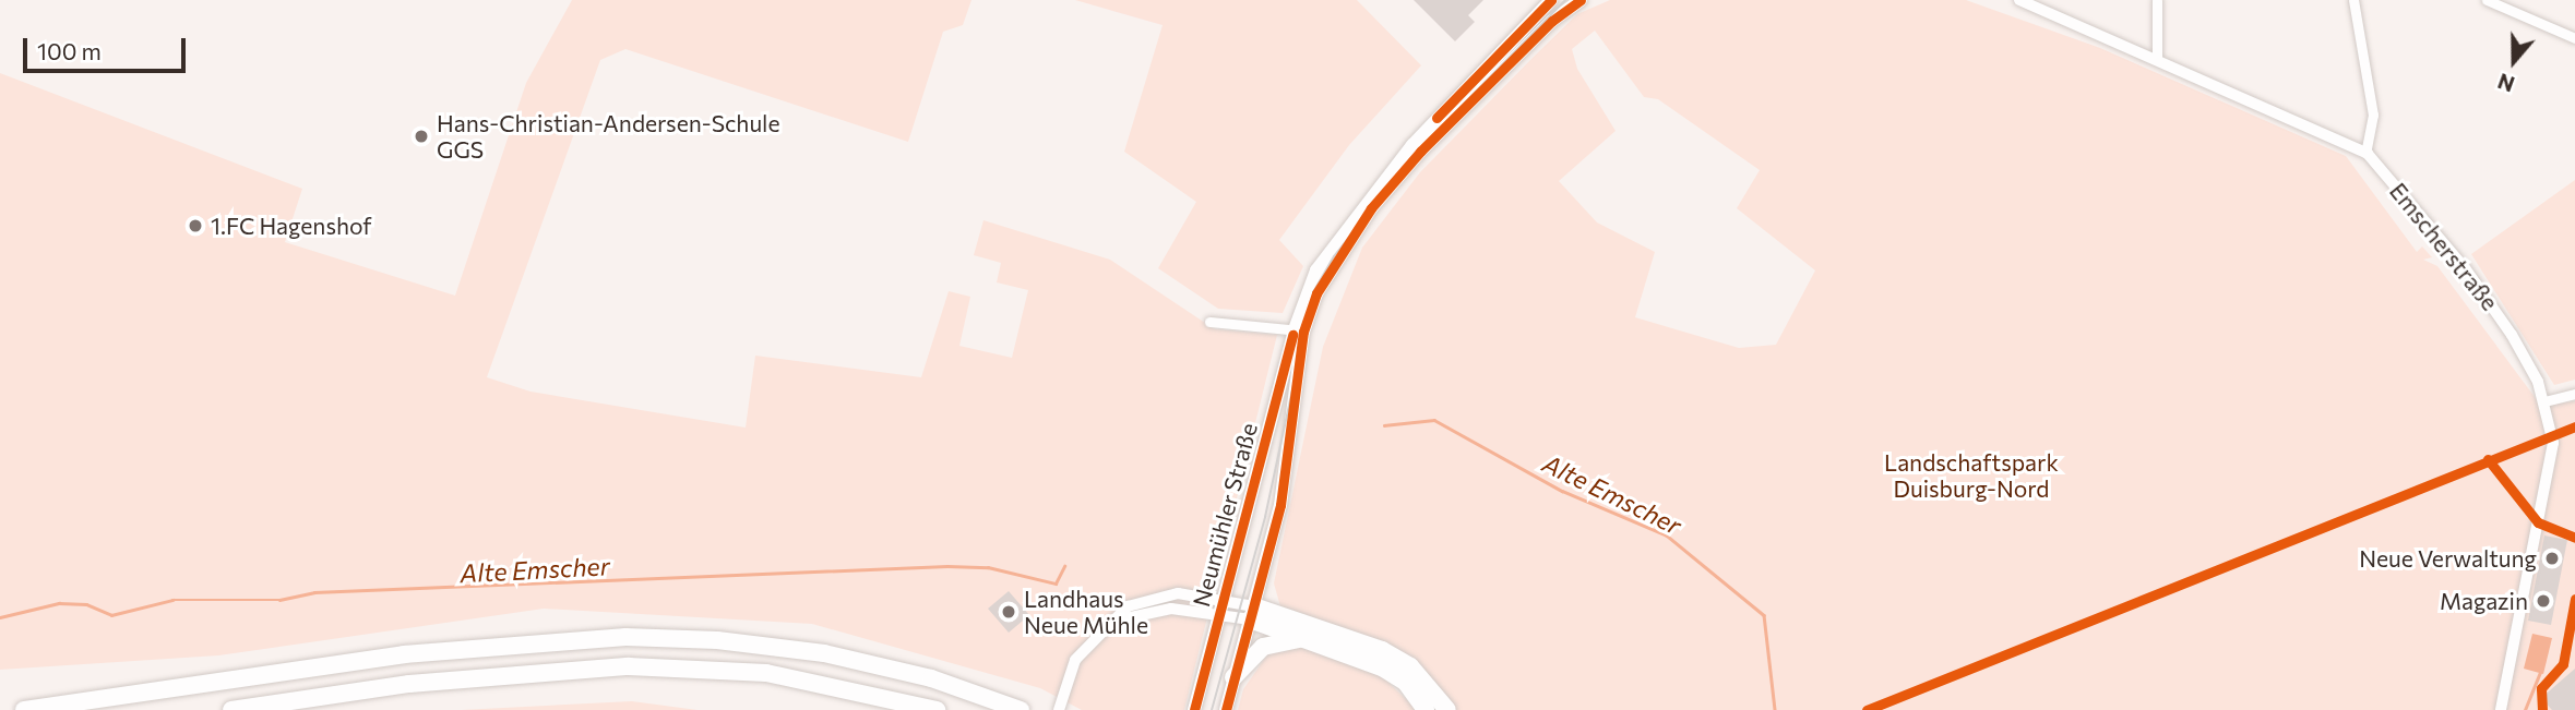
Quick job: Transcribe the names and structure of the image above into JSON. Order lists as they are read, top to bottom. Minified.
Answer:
{"streets":{"main road":["Neumühler Straße"],"street":["Emscherstraße"]},"water":["Alte Emscher"],"parks":["Landschaftspark Duisburg-Nord"],"places":["Hans-Christian-Andersen-Schule GGS","1.FC Hagenshof","Neue Verwaltung","Magazin","Landhaus Neue Mühle"],"scale_bar":"100 m","north":"bottom"}
